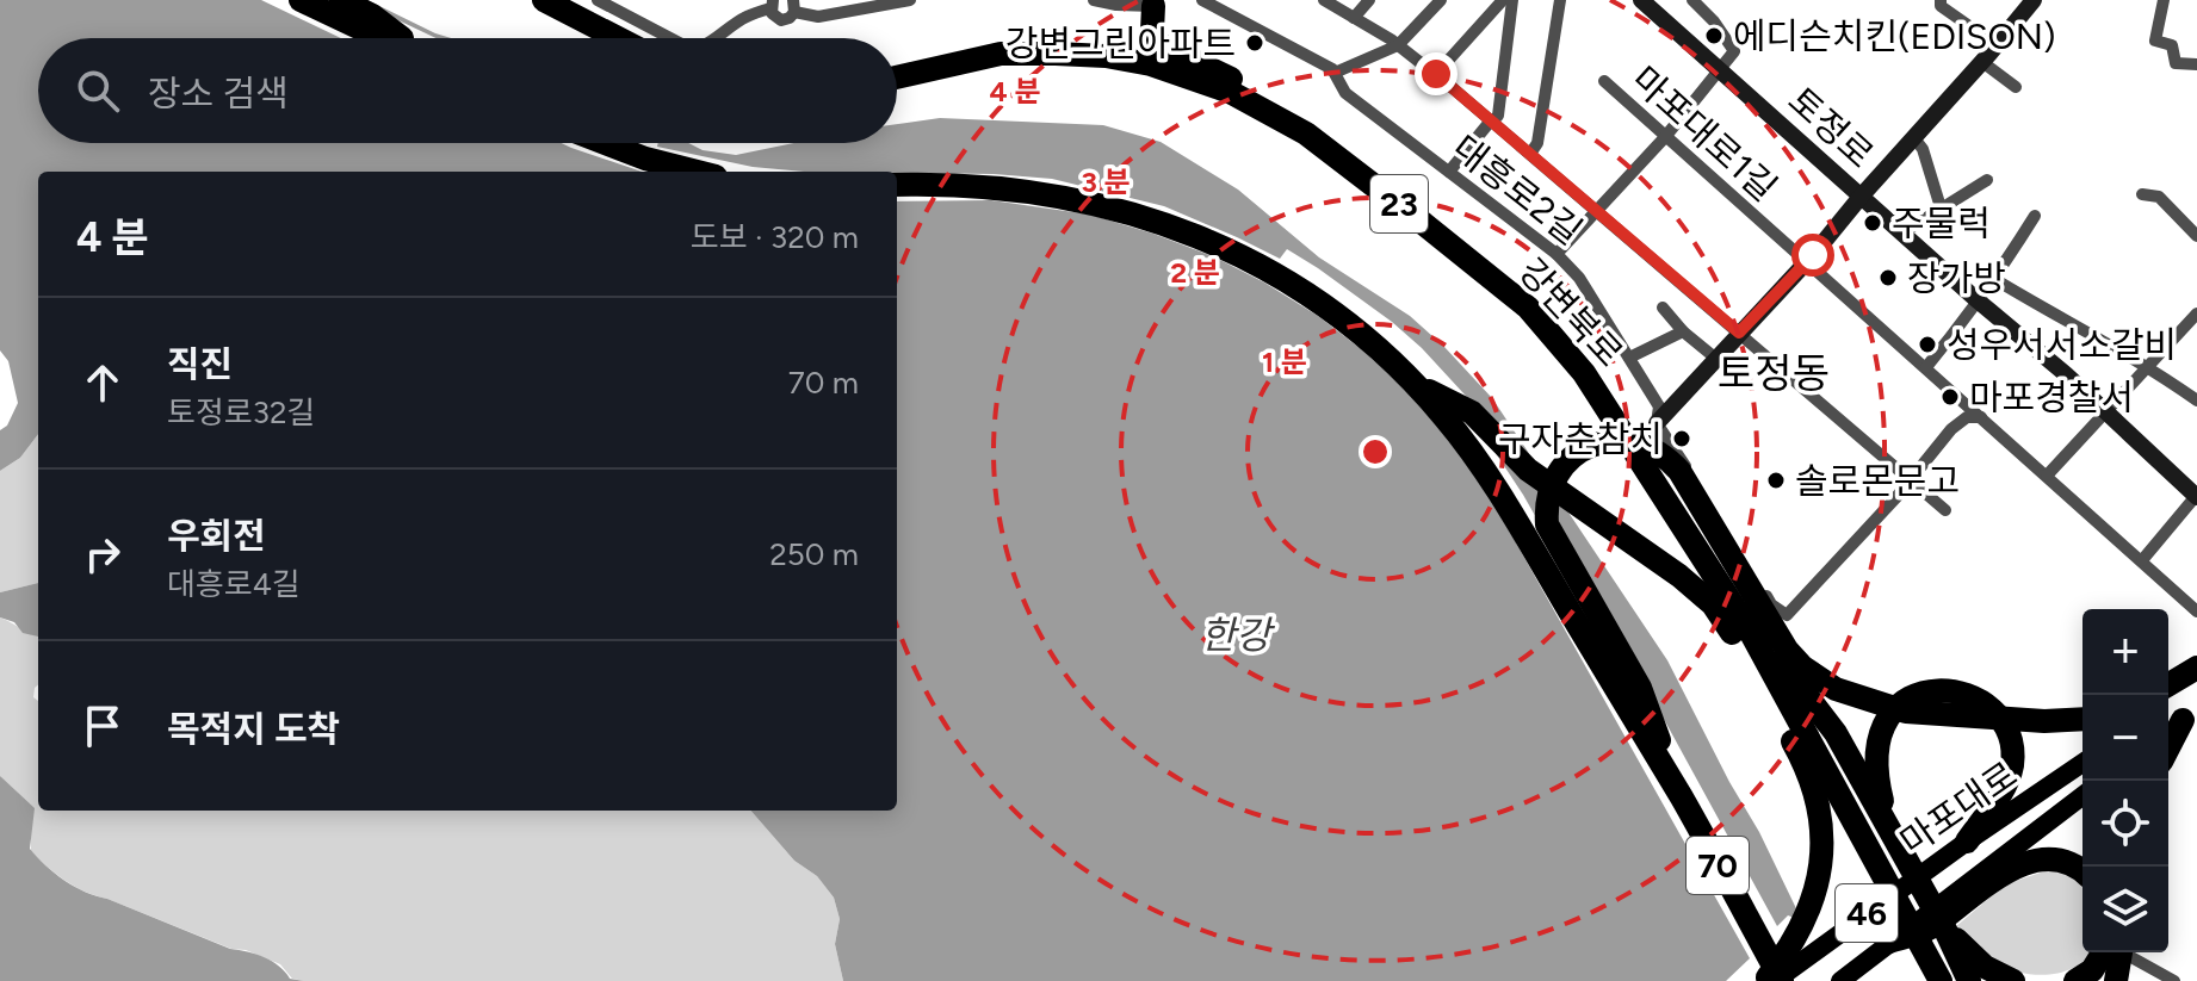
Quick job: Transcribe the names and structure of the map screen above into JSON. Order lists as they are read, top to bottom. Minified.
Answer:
{"streets":{"highway":["23","강변북로","70","46"],"main road":["토정로","마포대로"],"street":["마포대로1길","대흥로2길"]},"crossings":[["토정로","마포대로1길"]],"districts":["토정동"],"water":["한강"],"places":["에디슨치킨(EDISON)","강변그린아파트","주물럭","장가방","성우서서소갈비","마포경찰서","구자춘참치","솔로몬문고"],"page":{"search":"장소 검색","heading":["4 분","도보 · 320 m"],"list":[["직진","토정로32길","70 m"],["우회전","대흥로4길","250 m"],"목적지 도착"],"map_buttons":["+","−"]},"rings":["4 분","3 분","2 분","1 분"]}
